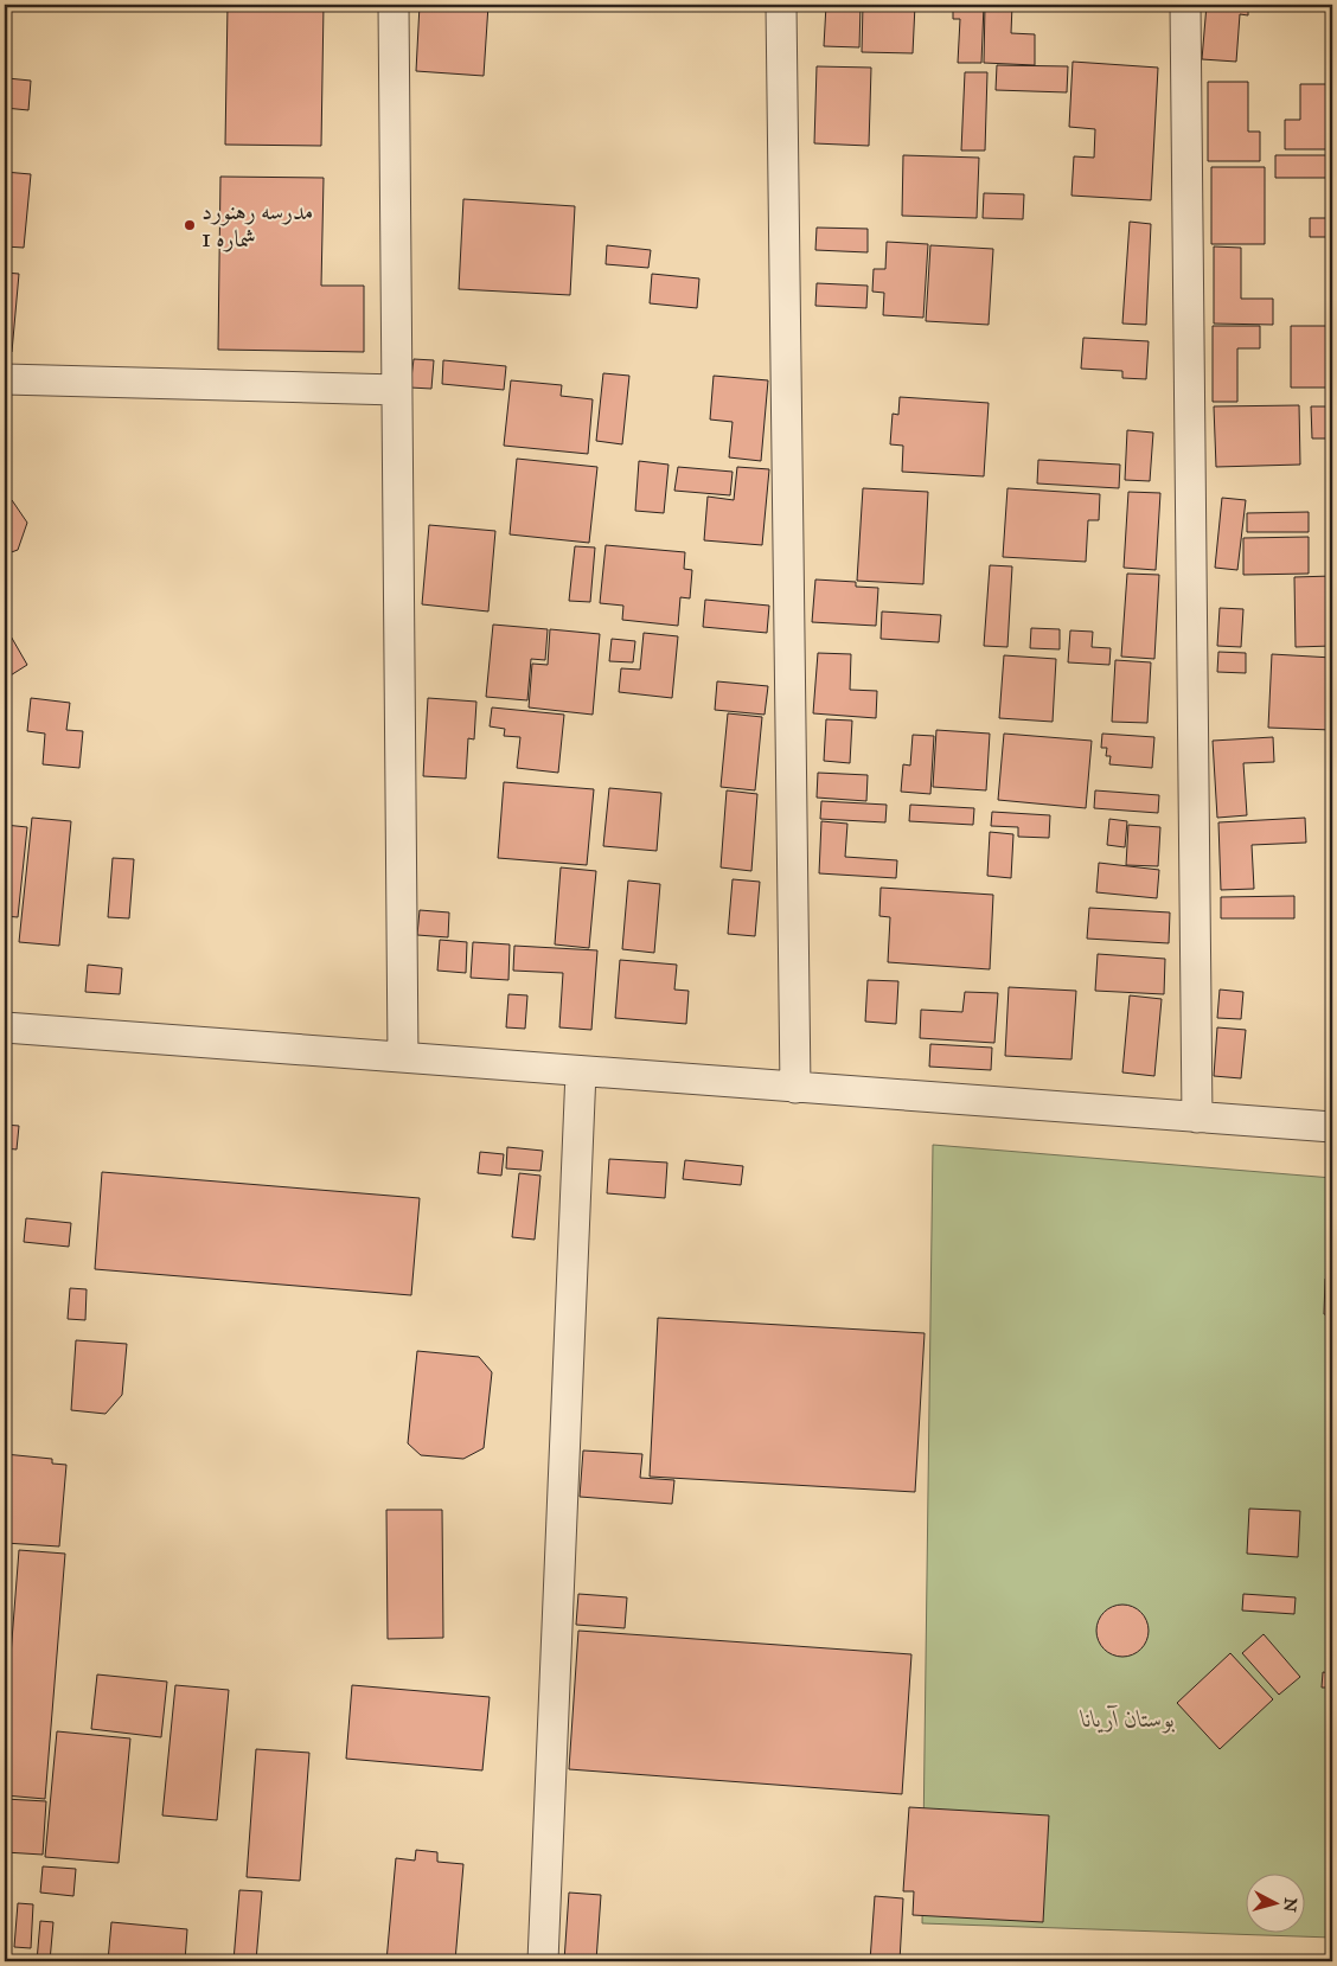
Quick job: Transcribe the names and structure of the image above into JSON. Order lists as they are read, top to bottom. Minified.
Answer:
{"parks":["بوستان آریانا"],"places":["مدرسه رهنورد شماره 1"],"north":"right"}
